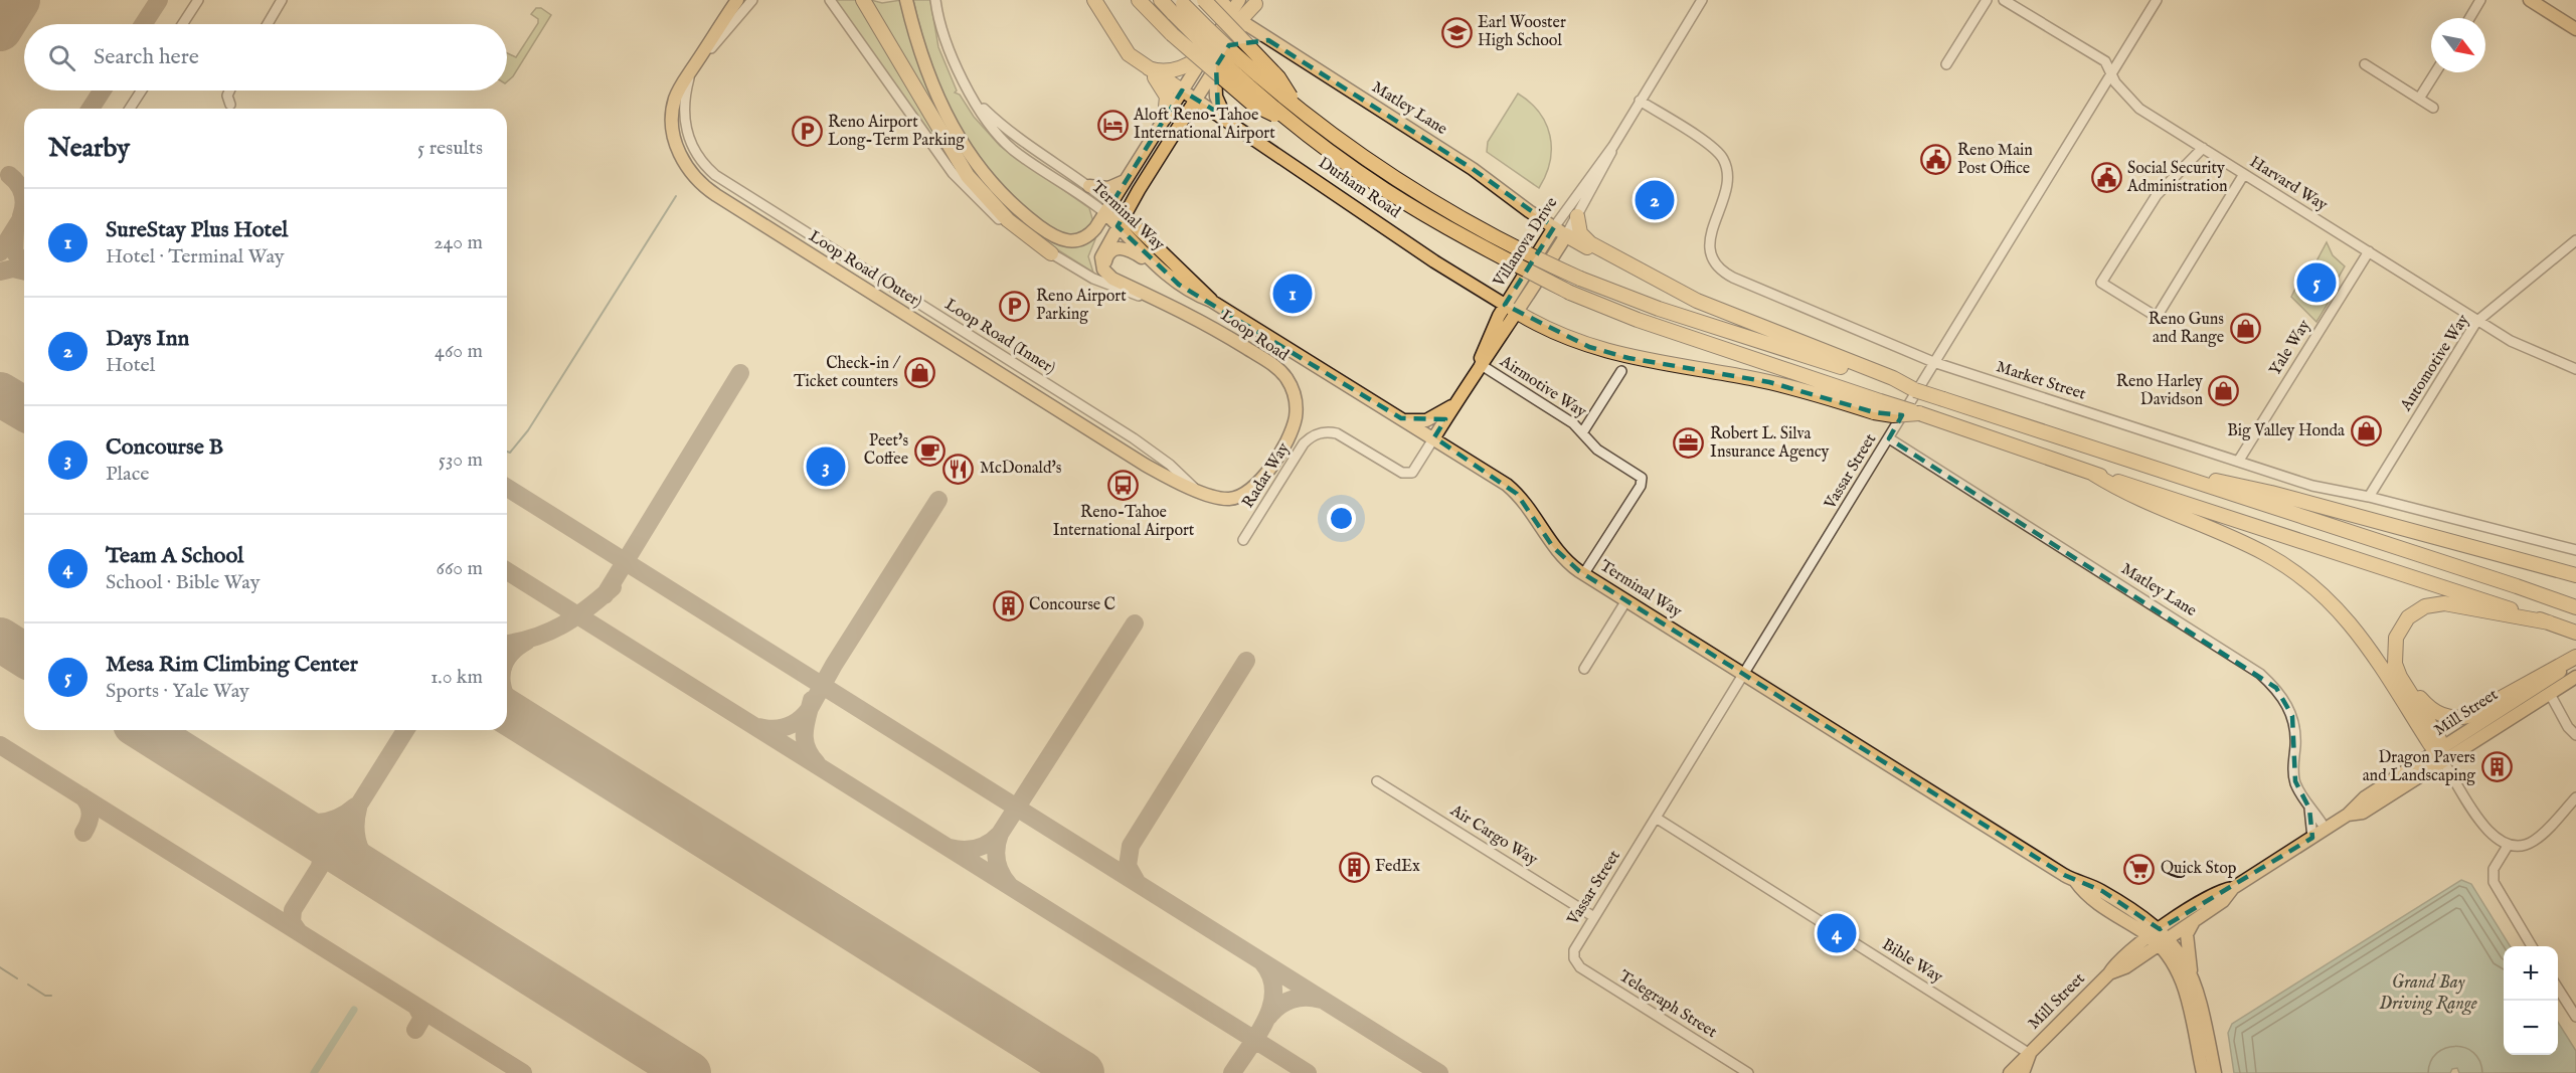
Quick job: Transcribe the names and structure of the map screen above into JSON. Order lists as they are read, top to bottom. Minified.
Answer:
{"streets":{"main road":["Matley Lane","Durham Road","Terminal Way","Villanova Drive","Loop Road (Outer)","Loop Road","Mill Street"],"street":["Harvard Way","Yale Way","Automotive Way","Market Street","Airmotive Way","Vassar Street","Radar Way","Air Cargo Way","Bible Way","Telegraph Street"]},"crossings":[["Matley Lane","Villanova Drive"],["Matley Lane","Vassar Street"],["Matley Lane","Mill Street"],["Harvard Way","Yale Way"],["Harvard Way","Automotive Way"],["Harvard Way","Vassar Street"],["Durham Road","Villanova Drive"],["Terminal Way","Villanova Drive"],["Terminal Way","Airmotive Way"],["Terminal Way","Vassar Street"],["Terminal Way","Radar Way"],["Terminal Way","Mill Street"],["Villanova Drive","Market Street"],["Villanova Drive","Airmotive Way"],["Villanova Drive","Radar Way"],["Loop Road (Outer)","Loop Road"],["Yale Way","Market Street"],["Automotive Way","Market Street"],["Market Street","Vassar Street"],["Vassar Street","Air Cargo Way"],["Vassar Street","Bible Way"],["Vassar Street","Telegraph Street"],["Mill Street","Bible Way"]],"water":["Grand Bay Driving Range"],"places":{"school or university":["Earl Wooster High School"],"hotel":["Aloft Reno-Tahoe International Airport"],"parking":["Reno Airport Long-Term Parking","Reno Airport Parking"],"public building":["Reno Main Post Office","Social Security Administration"],"shop":["Reno Guns and Range","Check-in / Ticket counters","Reno Harley Davidson","Big Valley Honda"],"office":["Robert L. Silva Insurance Agency"],"cafe":["Peet's Coffee"],"restaurant":["McDonald's"],"bus stop":["Reno-Tahoe International Airport"],"building":["Concourse C","Dragon Pavers and Landscaping","FedEx"],"supermarket":["Quick Stop"]},"north":"bottom right","page":{"search":"Search here","heading":["Nearby","5 results"],"pins":["2","5","1","3","4"],"list":[{"mark":"1","name":"SureStay Plus Hotel","note":"Hotel · Terminal Way","value":"240 m"},{"mark":"2","name":"Days Inn","note":"Hotel","value":"460 m"},{"mark":"3","name":"Concourse B","note":"Place","value":"530 m"},{"mark":"4","name":"Team A School","note":"School · Bible Way","value":"660 m"},{"mark":"5","name":"Mesa Rim Climbing Center","note":"Sports · Yale Way","value":"1.0 km"}],"map_buttons":["+","−"]}}
